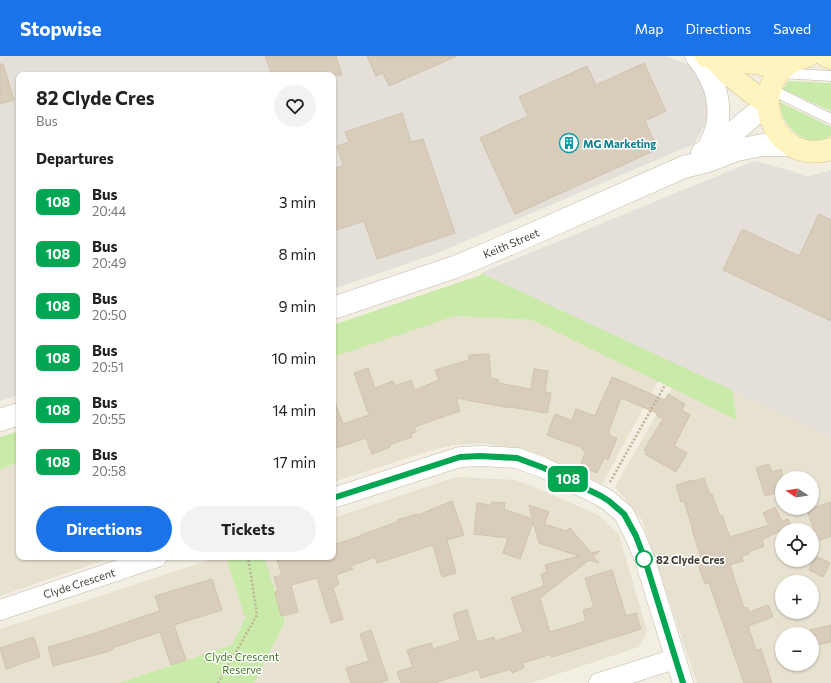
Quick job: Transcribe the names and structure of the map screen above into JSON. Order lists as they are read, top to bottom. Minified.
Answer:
{"streets":{"street":["Keith Street","Clyde Crescent"]},"parks":["Clyde Crescent Reserve"],"places":{"building":["MG Marketing"],"other":["82 Clyde Cres"]},"lines":["bus line 108"],"north":"left","page":{"header":"Stopwise","nav":["Map","Directions","Saved"],"on_map":"108","heading":[["82 Clyde Cres","Bus"],"Departures"],"list":[{"mark":"108","name":"Bus","note":"20:44","value":"3 min"},{"mark":"108","name":"Bus","note":"20:49","value":"8 min"},{"mark":"108","name":"Bus","note":"20:50","value":"9 min"},{"mark":"108","name":"Bus","note":"20:51","value":"10 min"},{"mark":"108","name":"Bus","note":"20:55","value":"14 min"},{"mark":"108","name":"Bus","note":"20:58","value":"17 min"}],"map_buttons":["+","−"],"buttons":["Directions","Tickets"]}}
